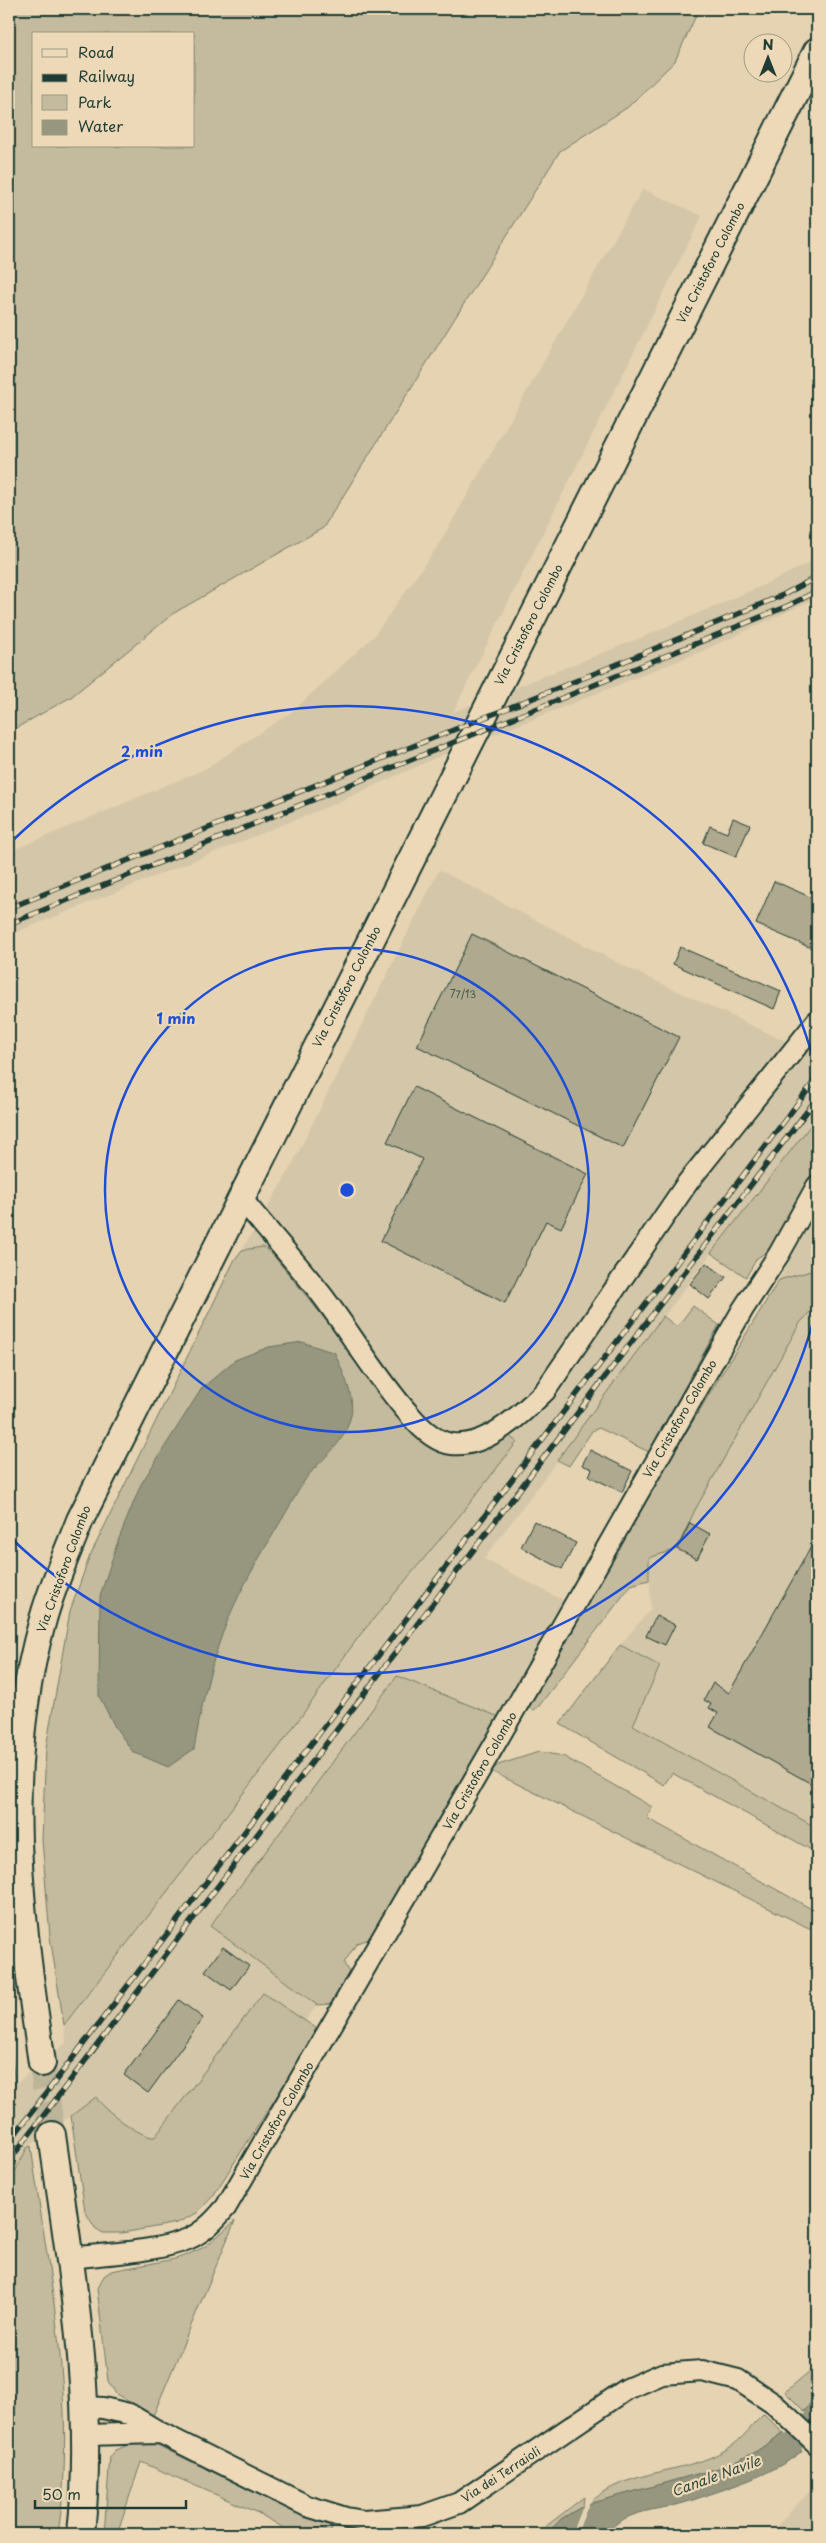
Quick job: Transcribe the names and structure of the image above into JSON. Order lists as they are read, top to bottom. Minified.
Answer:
{"streets":{"main road":["Via Cristoforo Colombo"],"street":["Via dei Terraioli"]},"water":["Canale Navile"],"house_numbers":["77/13"],"legend":["Road","Railway","Park","Water"],"scale_bar":"50 m","north":"top","rings":["2 min","1 min"]}
